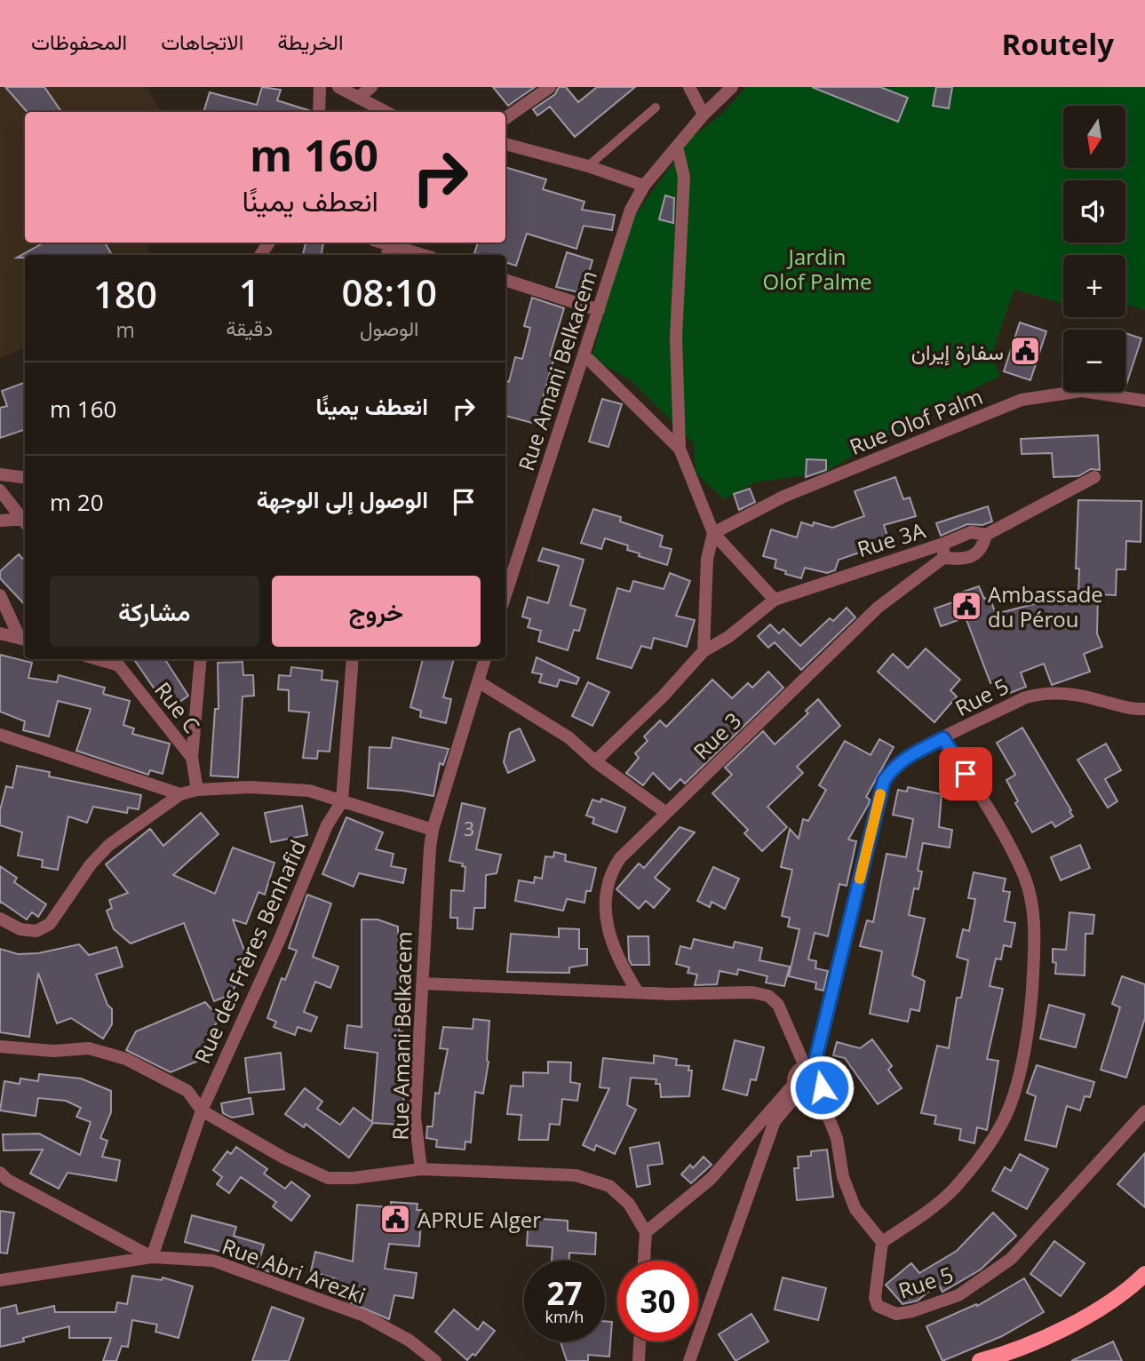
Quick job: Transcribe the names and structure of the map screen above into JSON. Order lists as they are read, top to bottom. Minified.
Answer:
{"streets":{"street":["Rue Amani Belkacem","Rue Olof Palm","Rue 3A","Rue 5","Rue C","Rue 3","Rue des Frères Benhafid","Rue Abri Arezki"]},"crossings":[["Rue des Frères Benhafid","Rue Abri Arezki"]],"parks":["Jardin Olof Palme"],"places":{"public building":["سفارة إيران","Ambassade du Pérou","APRUE Alger"]},"house_numbers":["3"],"north":"bottom","page":{"header":"Routely","nav":["الخريطة","الاتجاهات","المحفوظات"],"map_buttons":["+","−"],"turn":["160 m","انعطف يمينًا"],"eta":["08:10","الوصول","1","دقيقة","180","m"],"list":[{"name":"انعطف يمينًا","value":"160 m"},{"name":"الوصول إلى الوجهة","value":"20 m"}],"buttons":["خروج","مشاركة"],"speed":"27 km/h","limit":"30"}}
